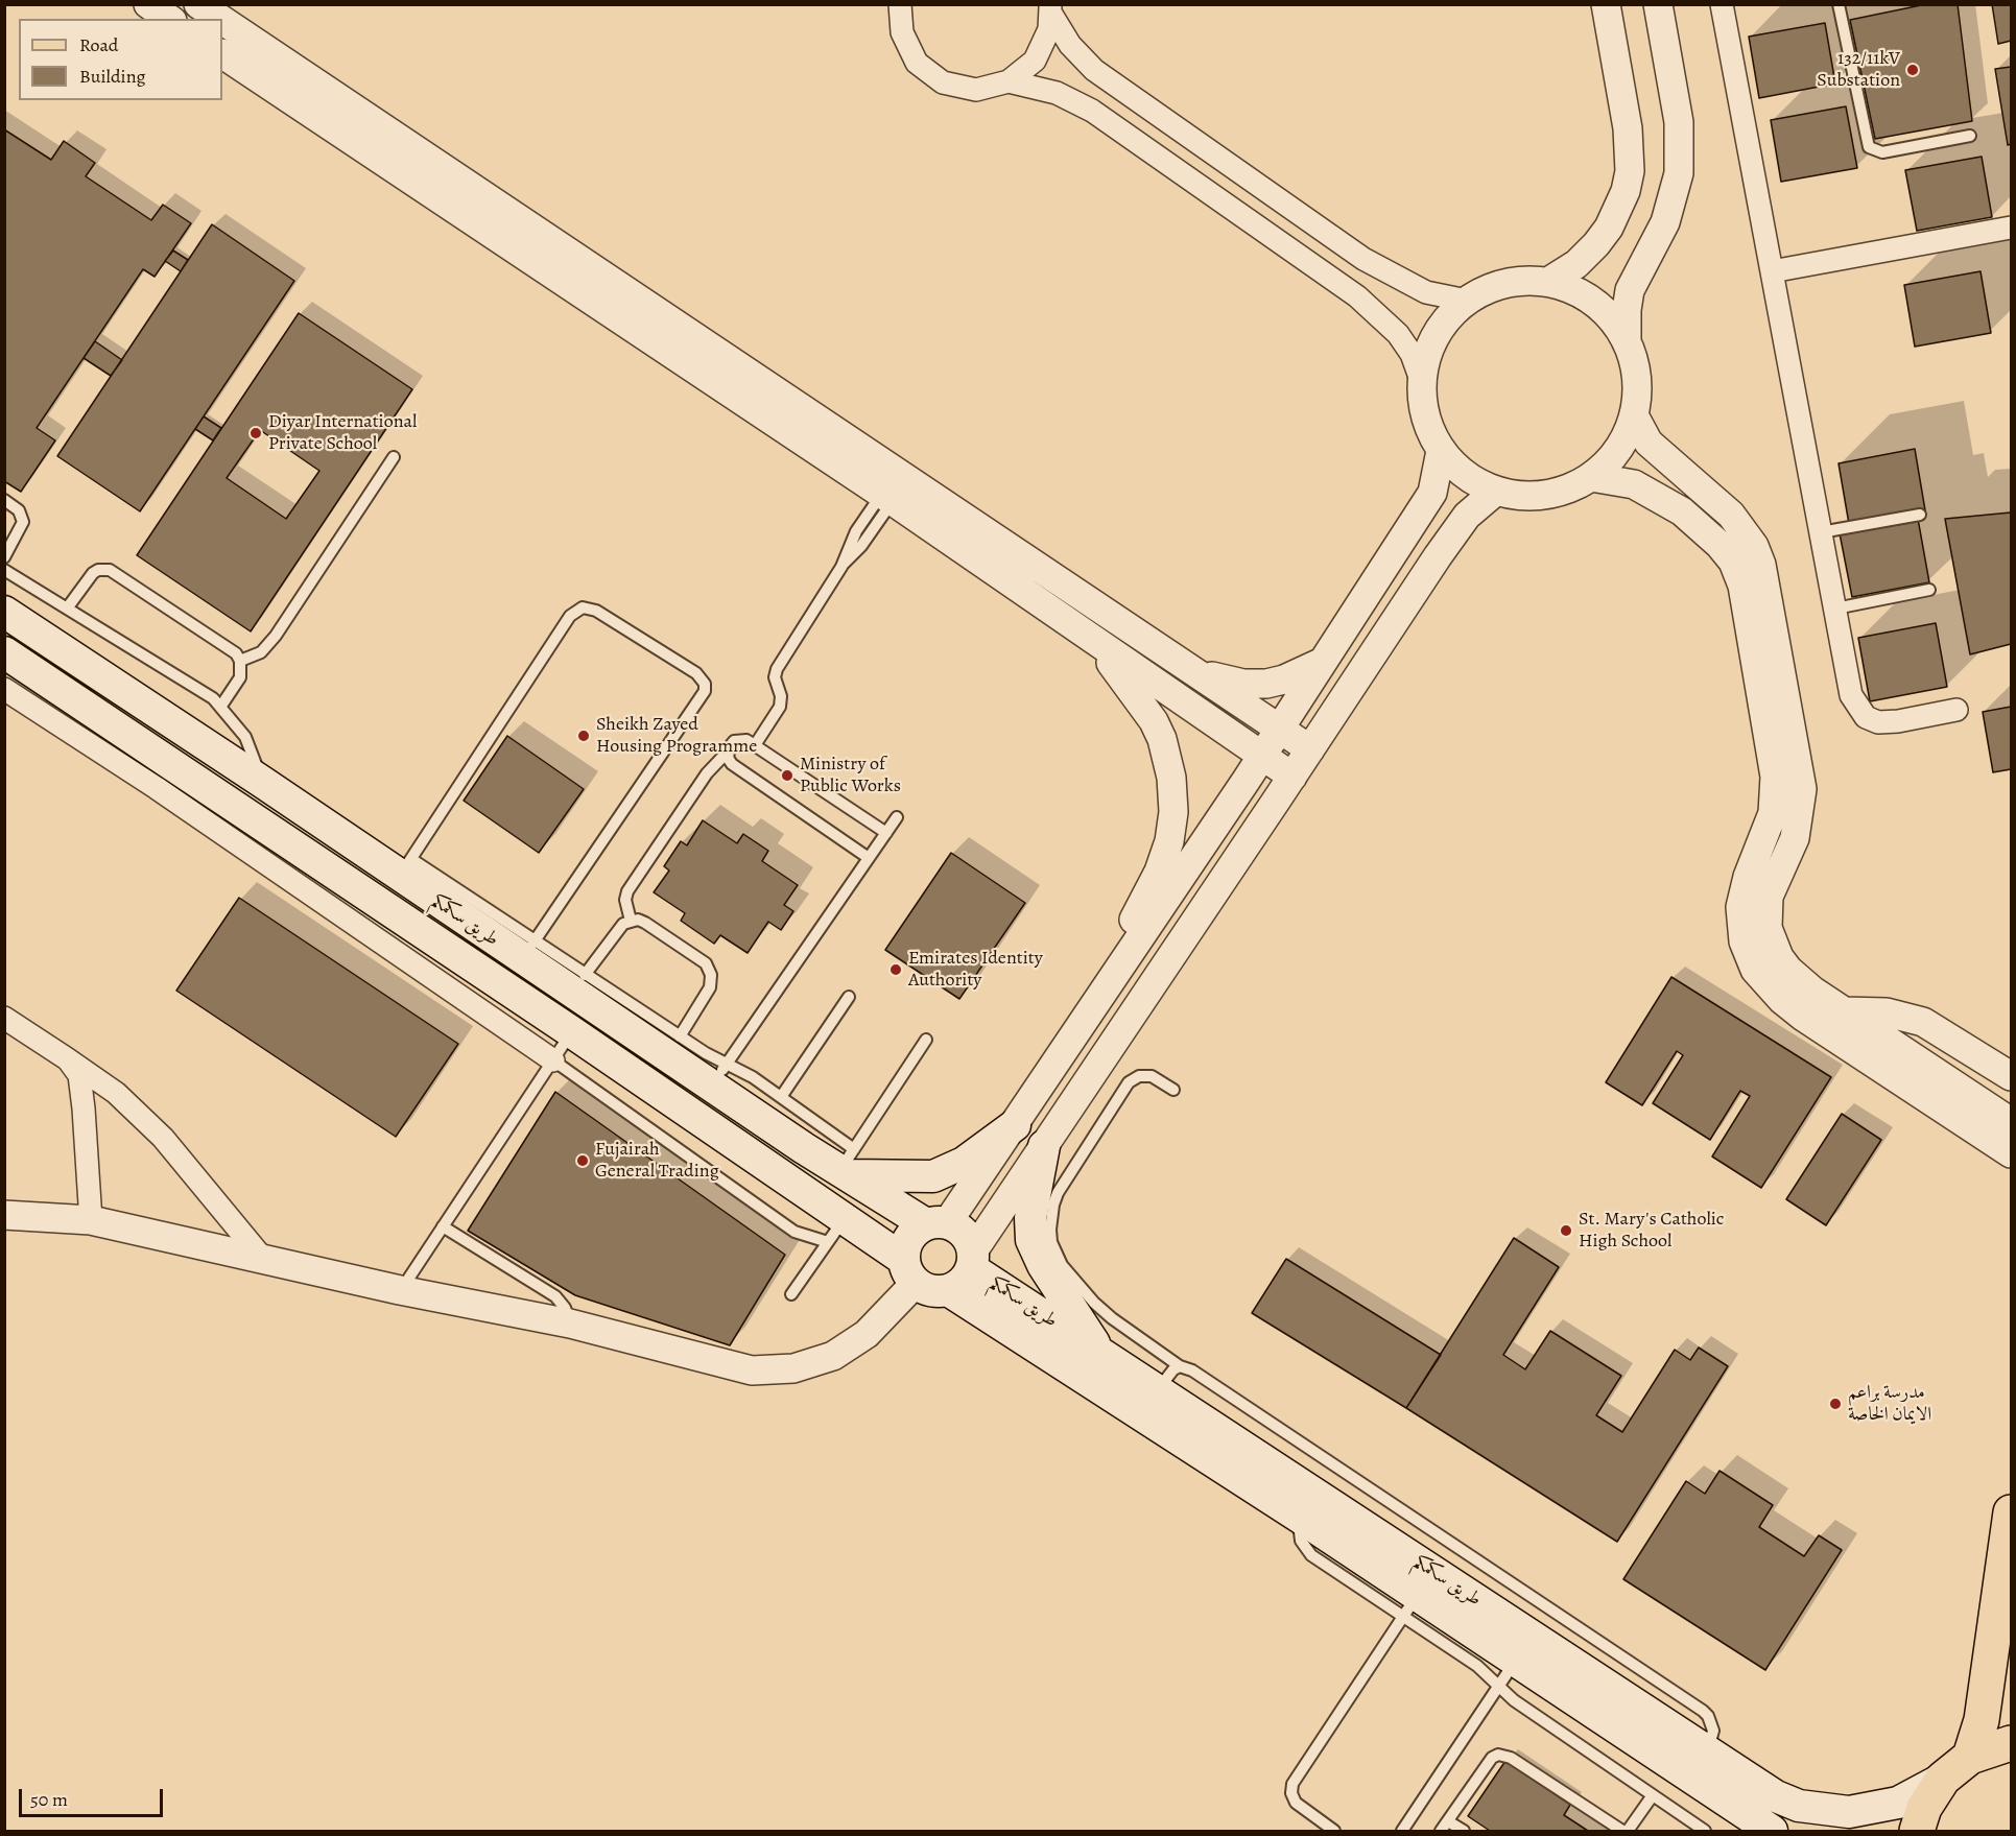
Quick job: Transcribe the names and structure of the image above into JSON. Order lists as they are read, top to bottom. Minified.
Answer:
{"streets":{"main road":["طريق سكمكم"]},"places":["132/11kV Substation","Diyar International Private School","Sheikh Zayed Housing Programme","Ministry of Public Works","Emirates Identity Authority","Fujairah General Trading","St. Mary's Catholic High School","مدرسة براعم الايمان الخاصة"],"legend":["Road","Building"],"scale_bar":"50 m"}
